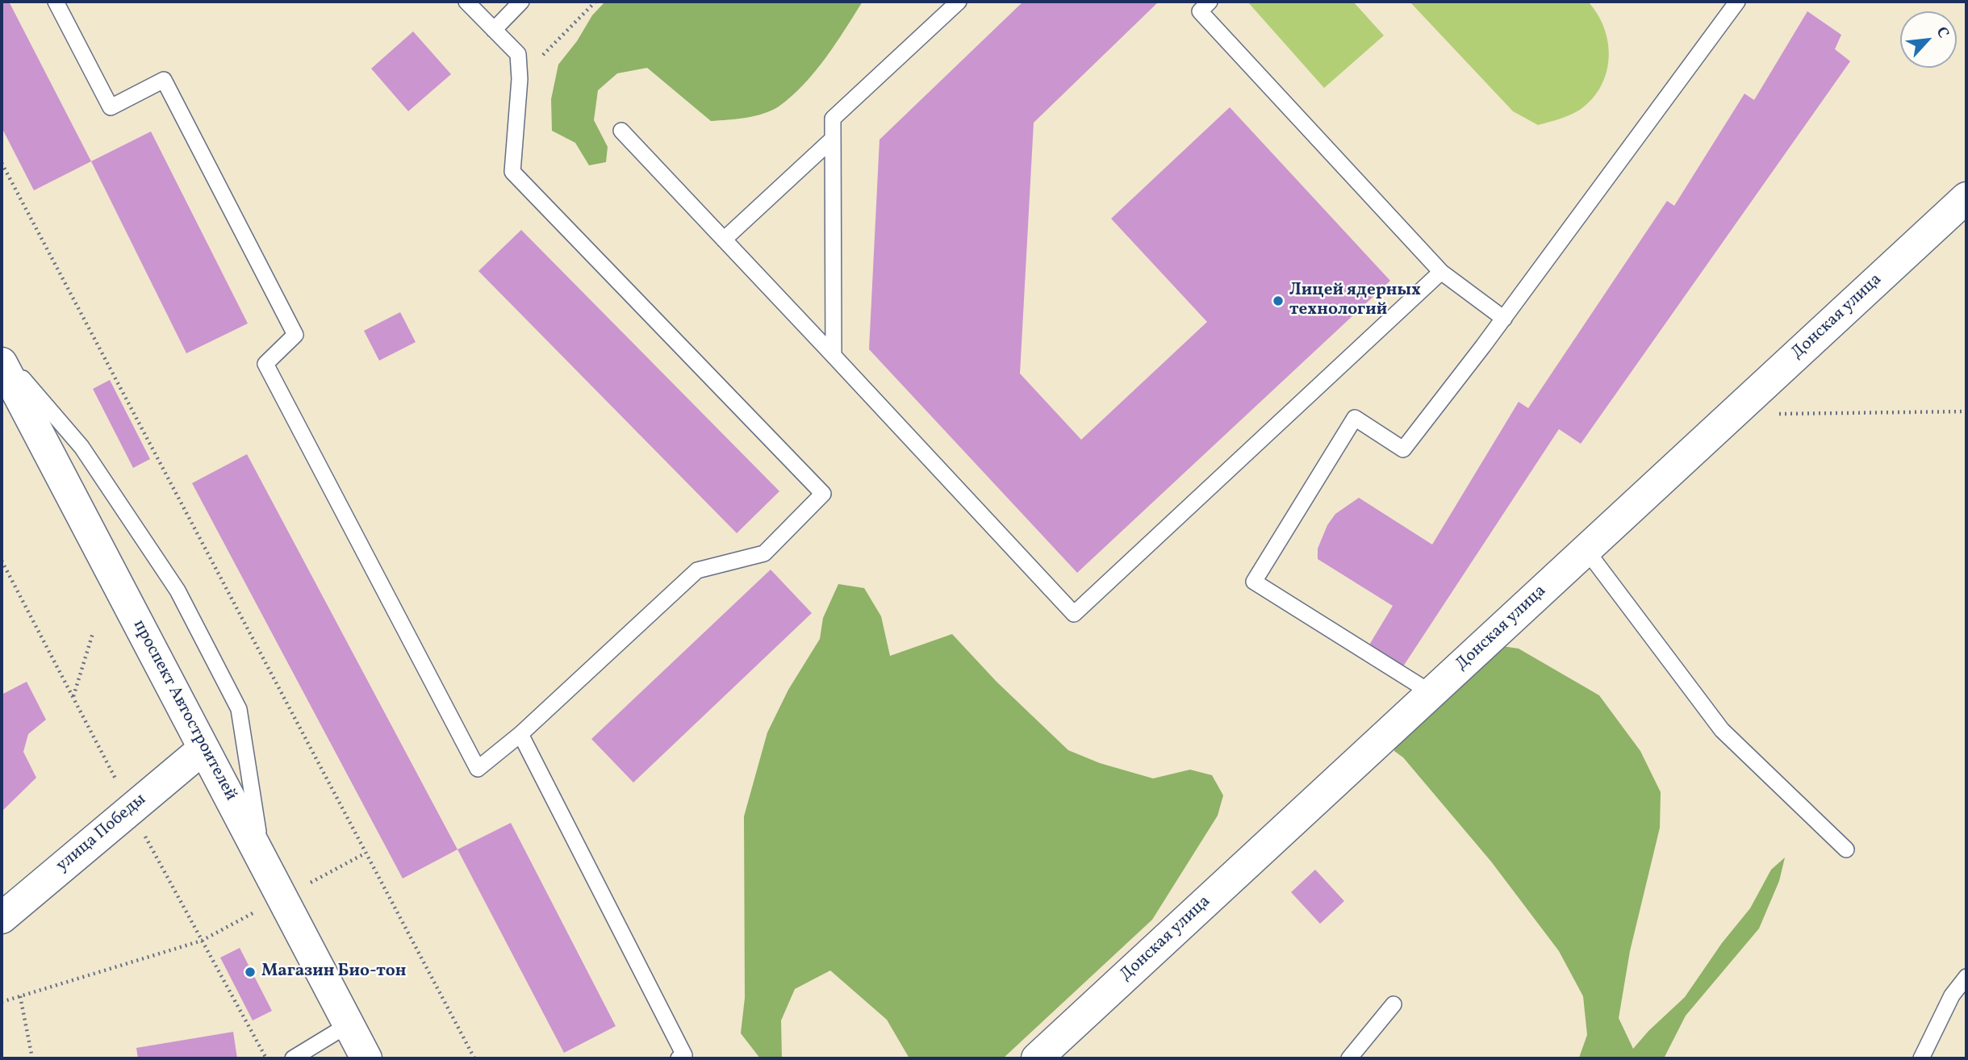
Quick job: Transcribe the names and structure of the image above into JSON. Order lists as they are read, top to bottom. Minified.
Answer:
{"streets":{"main road":["Донская улица","проспект Автостроителей","улица Победы"]},"crossings":[["проспект Автостроителей","улица Победы"]],"places":["Лицей ядерных технологий","Магазин Био-тон"],"north":"top right"}
